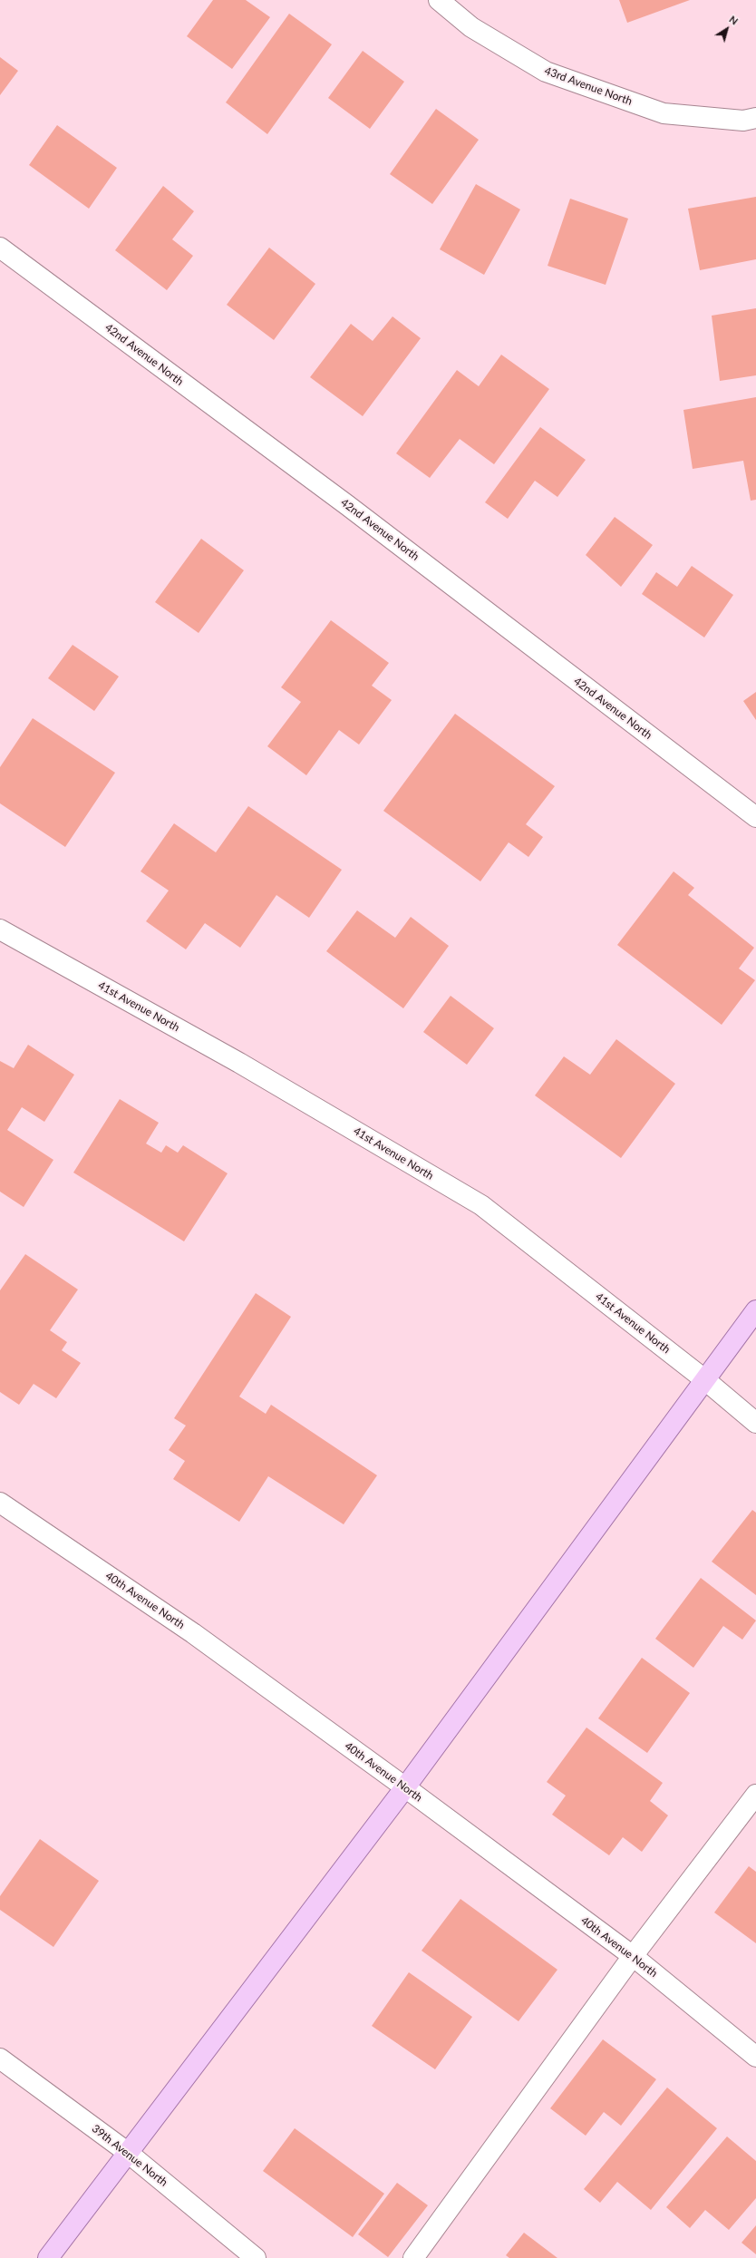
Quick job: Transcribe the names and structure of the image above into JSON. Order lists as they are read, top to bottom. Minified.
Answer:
{"streets":{"street":["43rd Avenue North","42nd Avenue North","41st Avenue North","40th Avenue North","39th Avenue North"]},"north":"top right"}
